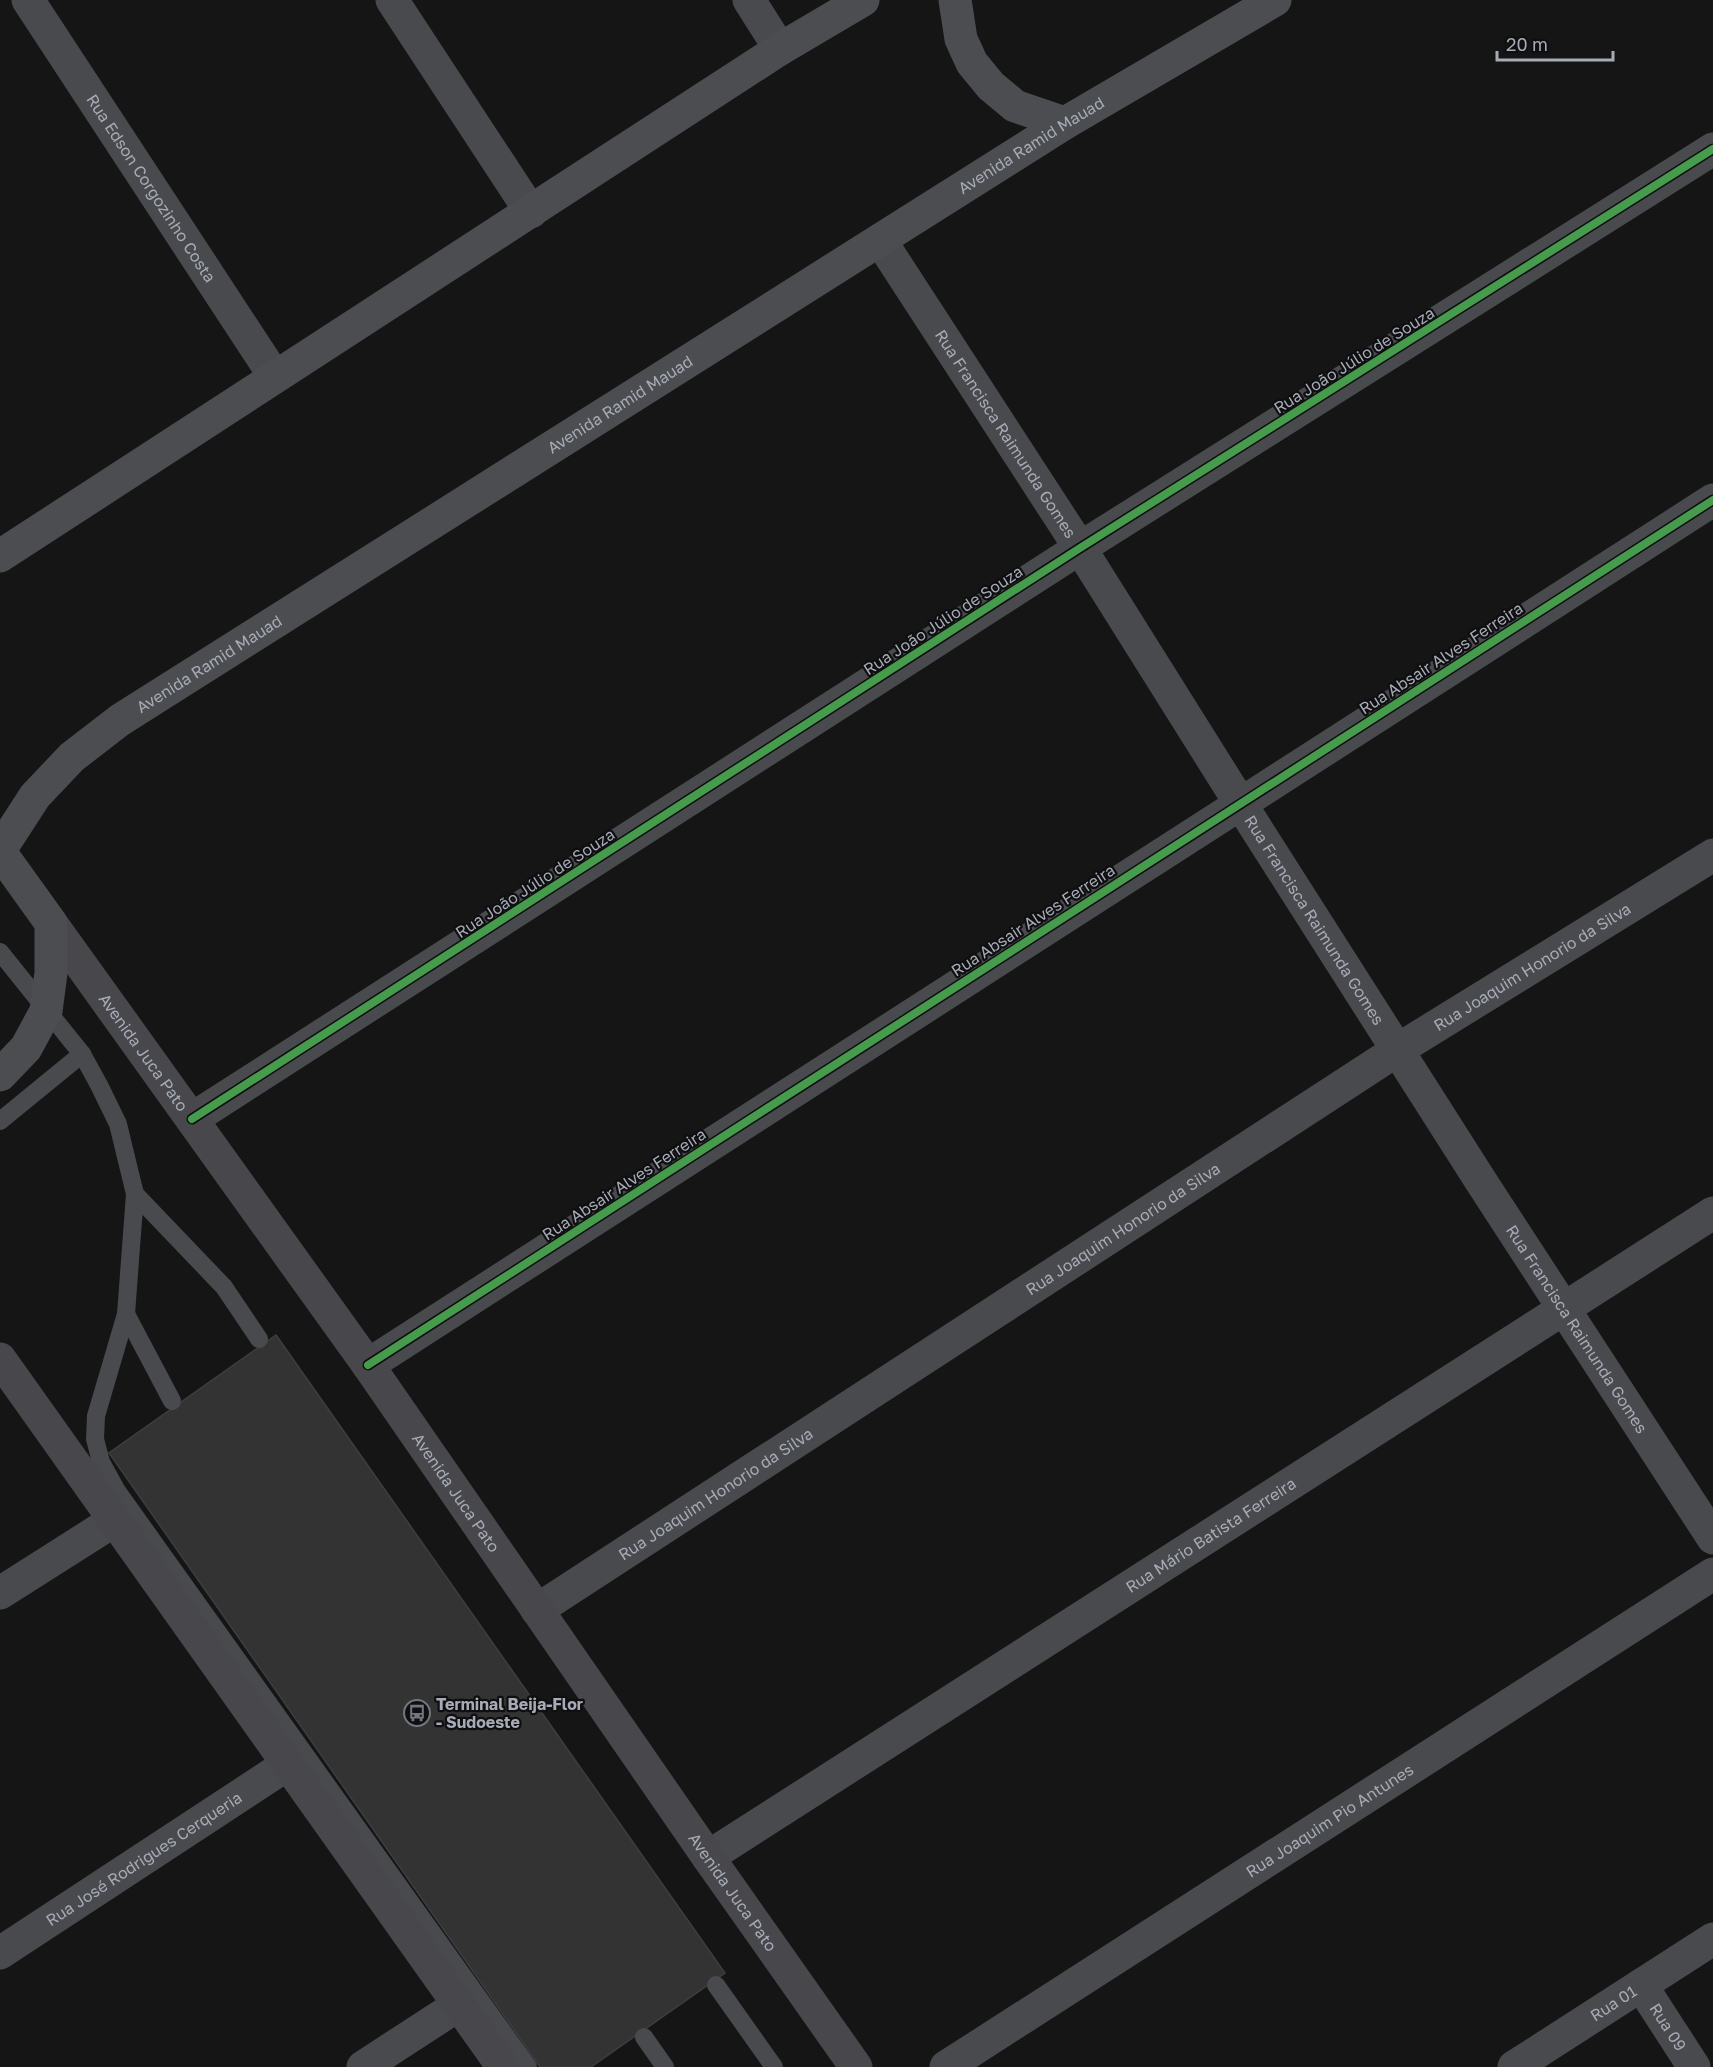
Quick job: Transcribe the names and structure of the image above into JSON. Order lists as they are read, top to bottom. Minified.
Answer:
{"streets":{"main road":["Avenida Ramid Mauad"],"street":["Rua Edson Corgozinho Costa","Rua João Júlio de Souza","Rua Francisca Raimunda Gomes","Rua Absair Alves Ferreira","Rua Joaquim Honorio da Silva","Avenida Juca Pato","Rua Mário Batista Ferreira","Rua Joaquim Pio Antunes","Rua José Rodrigues Cerqueria","Rua 01","Rua 09"]},"crossings":[["Avenida Ramid Mauad","Rua Francisca Raimunda Gomes"],["Rua João Júlio de Souza","Rua Francisca Raimunda Gomes"],["Rua João Júlio de Souza","Avenida Juca Pato"],["Rua Francisca Raimunda Gomes","Rua Absair Alves Ferreira"],["Rua Francisca Raimunda Gomes","Rua Joaquim Honorio da Silva"],["Rua Francisca Raimunda Gomes","Rua Mário Batista Ferreira"],["Rua Absair Alves Ferreira","Avenida Juca Pato"],["Rua Joaquim Honorio da Silva","Avenida Juca Pato"],["Avenida Juca Pato","Rua Mário Batista Ferreira"],["Rua 01","Rua 09"]],"places":{"bus stop":["Terminal Beija-Flor - Sudoeste"]},"scale_bar":"20 m"}
